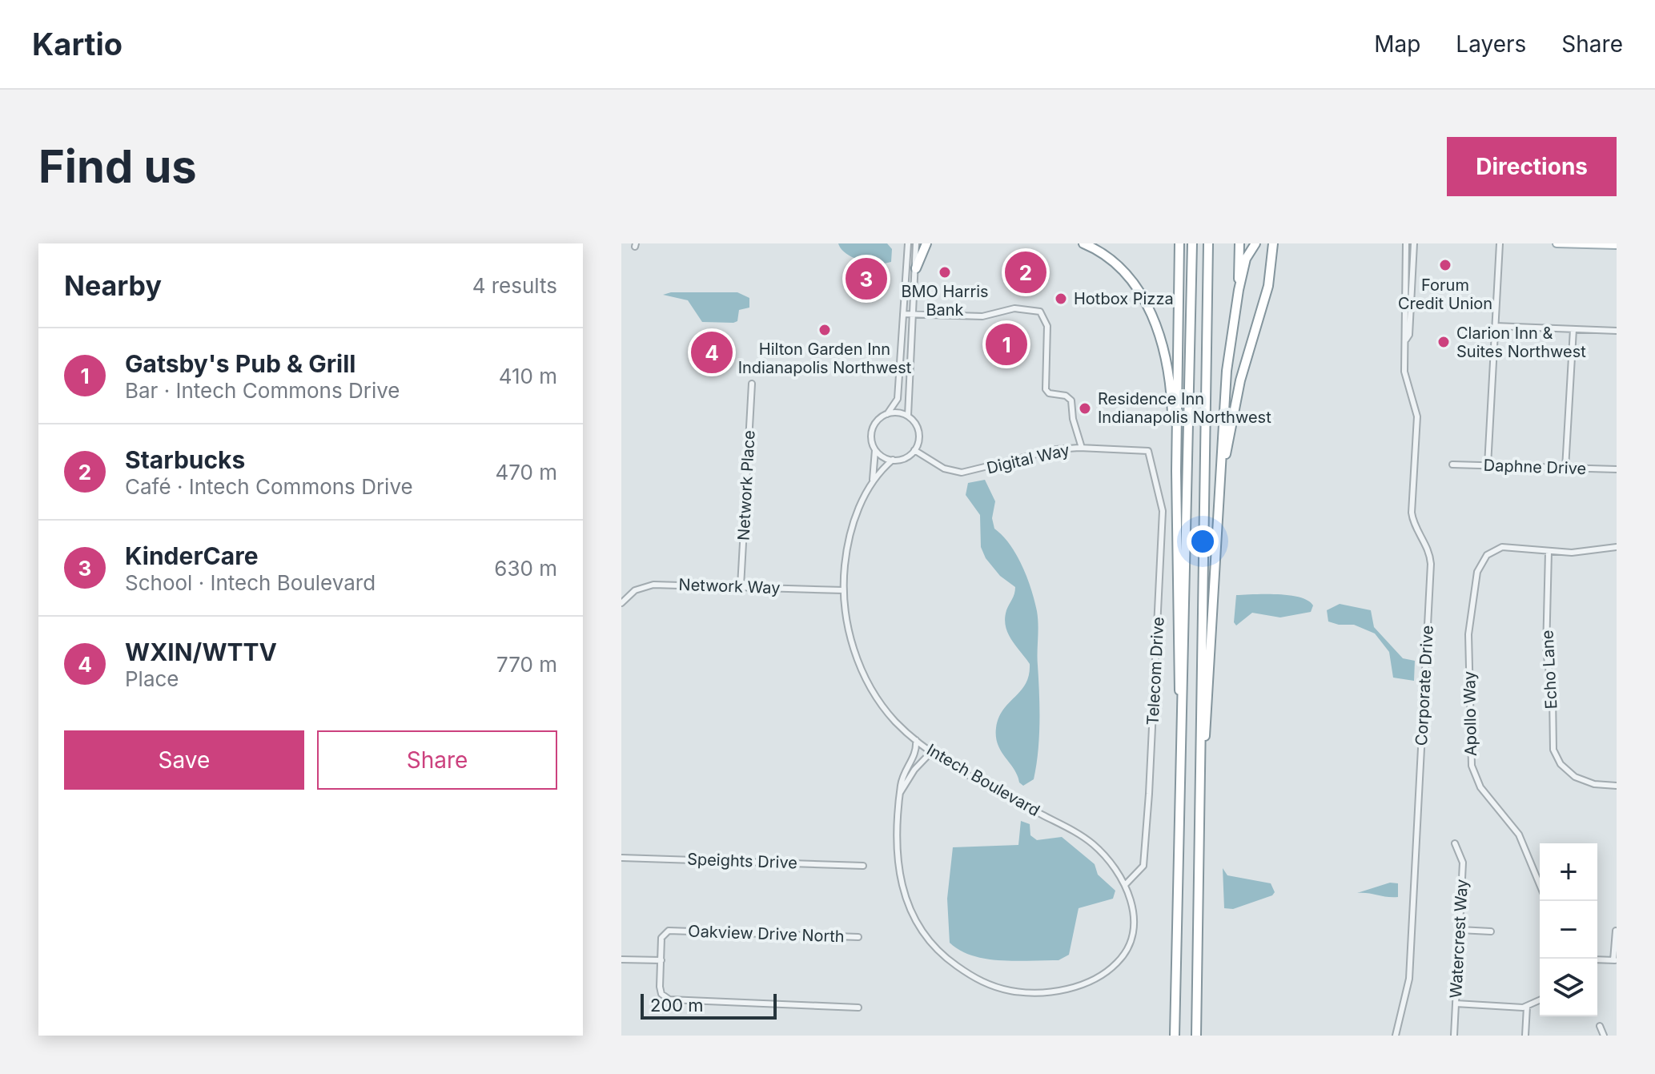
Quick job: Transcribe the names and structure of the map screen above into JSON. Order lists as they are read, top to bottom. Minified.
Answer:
{"streets":{"street":["Digital Way","Daphne Drive","Network Place","Network Way","Echo Lane","Telecom Drive","Corporate Drive","Apollo Way","Intech Boulevard","Speights Drive","Oakview Drive North","Watercrest Way"]},"crossings":[["Digital Way","Telecom Drive"],["Digital Way","Intech Boulevard"],["Network Place","Network Way"],["Network Way","Intech Boulevard"],["Echo Lane","Apollo Way"],["Telecom Drive","Intech Boulevard"]],"places":["Forum Credit Union","BMO Harris Bank","Hotbox Pizza","Hilton Garden Inn Indianapolis Northwest","Clarion Inn & Suites Northwest","Residence Inn Indianapolis Northwest"],"scale_bar":"200 m","page":{"header":"Kartio","nav":["Map","Layers","Share"],"buttons":["Directions",["Save","Share"]],"title":"Find us","heading":["Nearby","4 results"],"pins":["2","3","1","4"],"list":[{"mark":"1","name":"Gatsby's Pub & Grill","note":"Bar · Intech Commons Drive","value":"410 m"},{"mark":"2","name":"Starbucks","note":"Café · Intech Commons Drive","value":"470 m"},{"mark":"3","name":"KinderCare","note":"School · Intech Boulevard","value":"630 m"},{"mark":"4","name":"WXIN/WTTV","note":"Place","value":"770 m"}],"map_buttons":["+","−"],"scale":"200 m"}}
